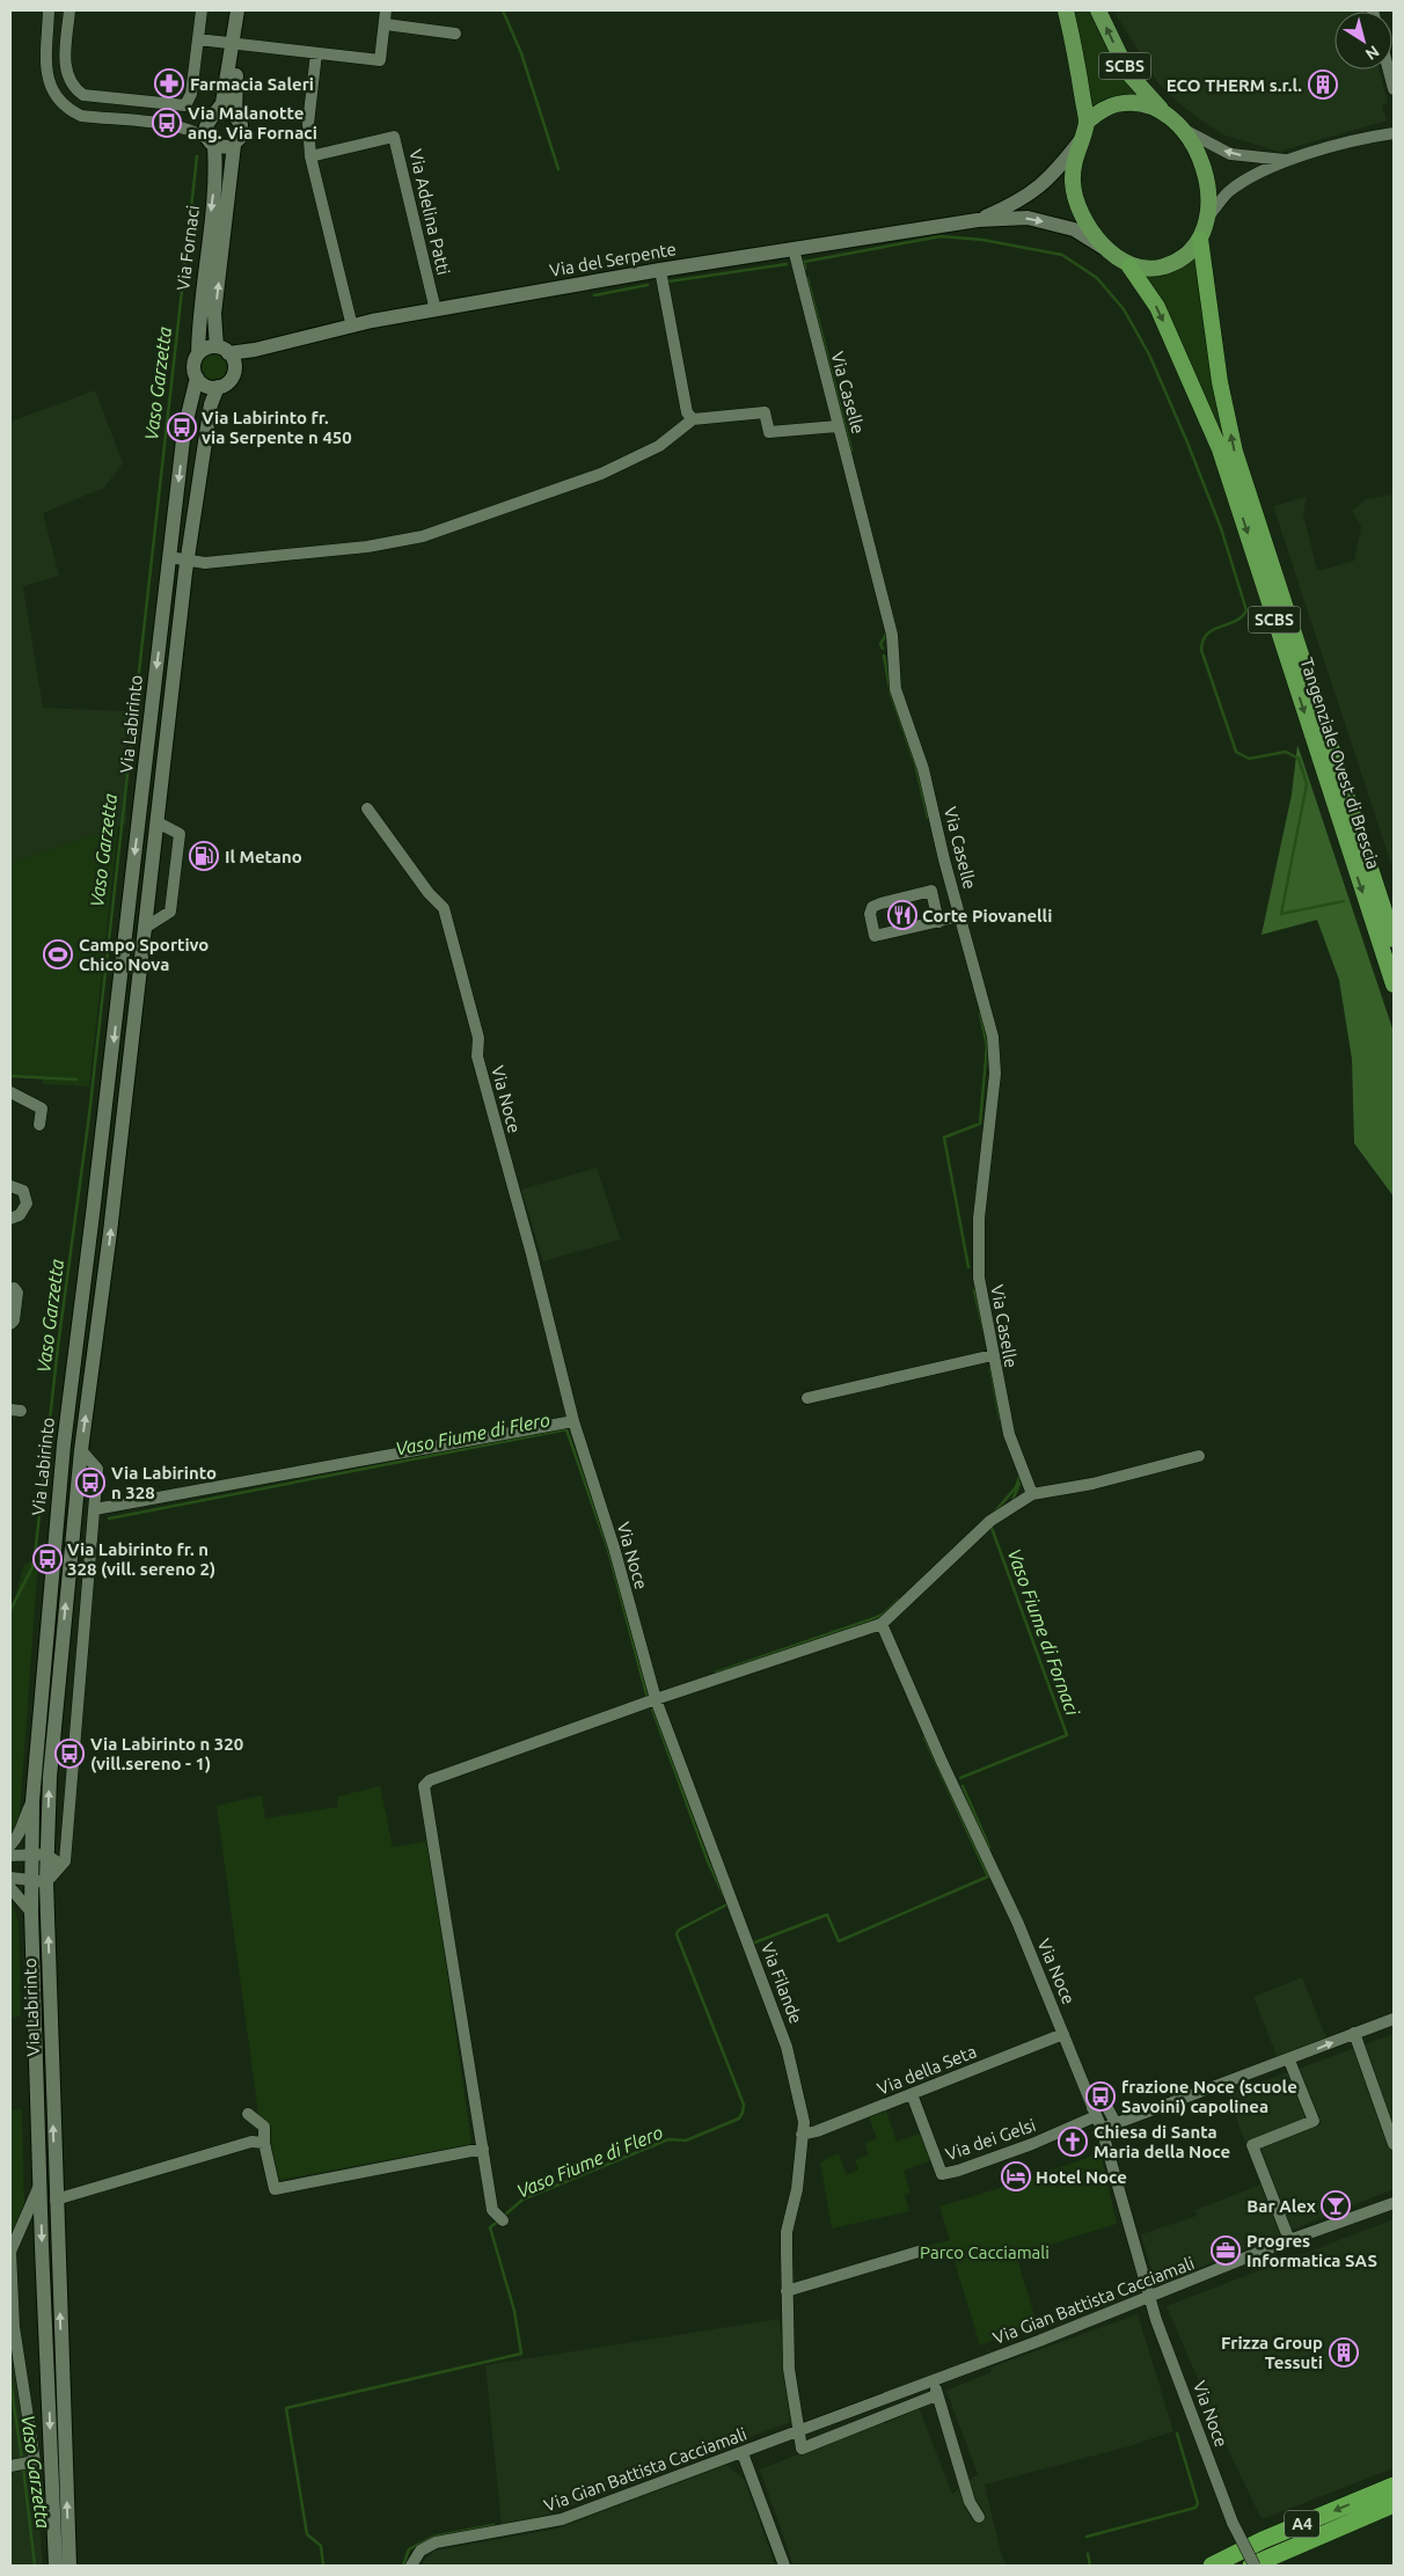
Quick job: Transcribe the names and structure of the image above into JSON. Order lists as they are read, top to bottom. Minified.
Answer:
{"streets":{"highway":["SCBS","Tangenziale Ovest di Brescia","A4"],"street":["Via Adelina Patti","Via Fornaci","Via del Serpente","Via Caselle","Via Labirinto","Via Noce","Via Filande","Via della Seta","Via dei Gelsi","Via Gian Battista Cacciamali"]},"crossings":[["SCBS","Via del Serpente"],["SCBS","Tangenziale Ovest di Brescia"],["Via Adelina Patti","Via del Serpente"],["Via Fornaci","Via del Serpente"],["Via Fornaci","Via Labirinto"],["Via del Serpente","Via Caselle"],["Via del Serpente","Via Labirinto"],["Via del Serpente","Tangenziale Ovest di Brescia"],["Via Noce","Via Filande"],["Via Noce","Via della Seta"],["Via Noce","Via dei Gelsi"],["Via Noce","Via Gian Battista Cacciamali"],["Via Noce","A4"],["Via Filande","Via della Seta"],["Via Filande","Via Gian Battista Cacciamali"],["Via della Seta","Via dei Gelsi"]],"water":["Vaso Garzetta","Vaso Fiume di Flero","Vaso Fiume di Fornaci"],"parks":["Parco Cacciamali"],"places":{"pharmacy":["Farmacia Saleri"],"building":["ECO THERM s.r.l.","Frizza Group Tessuti"],"bus stop":["Via Malanotte ang. Via Fornaci","Via Labirinto fr. via Serpente n 450","Via Labirinto n 328","Via Labirinto fr. n 328 (vill. sereno 2)","Via Labirinto n 320 (vill.sereno - 1)","frazione Noce (scuole Savoini) capolinea"],"fuel station":["Il Metano"],"restaurant":["Corte Piovanelli"],"sports":["Campo Sportivo Chico Nova"],"church":["Chiesa di Santa Maria della Noce"],"hotel":["Hotel Noce"],"bar":["Bar Alex"],"office":["Progres Informatica SAS"]},"north":"bottom right"}
